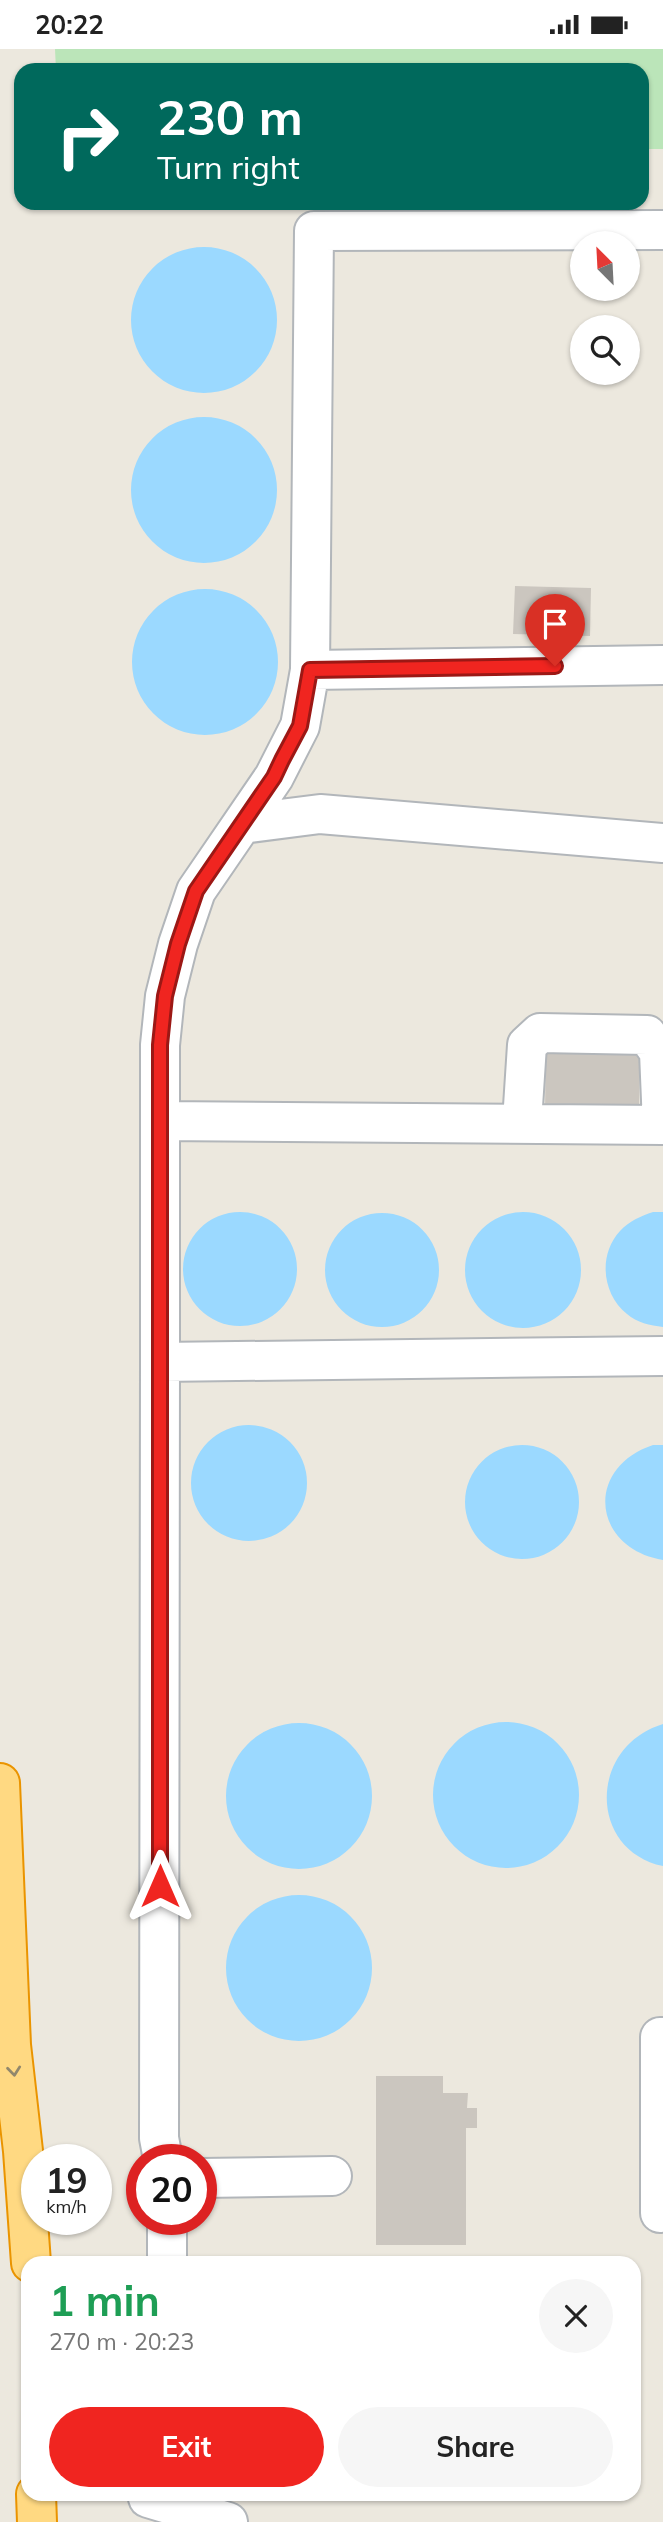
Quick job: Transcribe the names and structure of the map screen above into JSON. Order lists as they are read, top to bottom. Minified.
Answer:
{"north":"top left","page":{"status":"20:22","turn":["230 m","Turn right"],"speed":"19 km/h","limit":"20","heading":["1 min","270 m · 20:23"],"buttons":["Exit","Share"]}}
